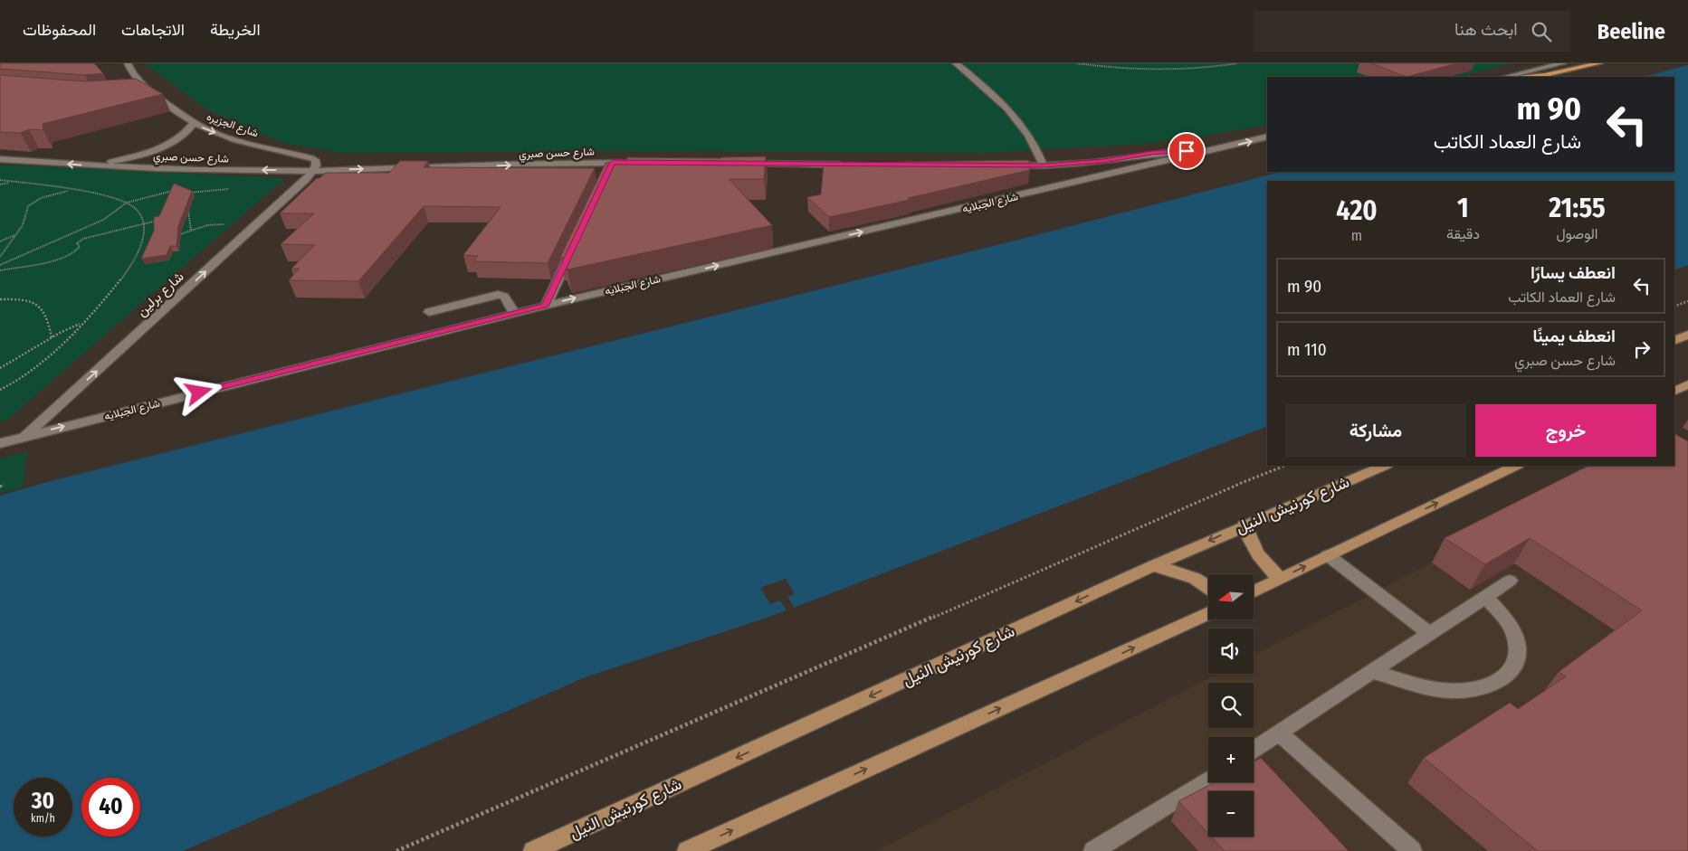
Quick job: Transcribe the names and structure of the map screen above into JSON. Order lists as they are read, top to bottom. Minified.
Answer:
{"streets":{"main road":["شارع كورنيش النيل"],"street":["شارع الجزيره","شارع حسن صبري","شارع الجبلايه","شارع برلين"]},"crossings":[["شارع الجزيره","شارع حسن صبري"],["شارع الجزيره","شارع برلين"],["شارع حسن صبري","شارع برلين"],["شارع الجبلايه","شارع برلين"]],"one_way":["شارع الجزيره","شارع الجبلايه","شارع برلين"],"north":"left","page":{"header":"Beeline","search":"ابحث هنا","nav":["الخريطة","الاتجاهات","المحفوظات"],"turn":["90 m","شارع العماد الكاتب"],"eta":["21:55","الوصول","1","دقيقة","420","m"],"list":[{"name":"انعطف يسارًا","note":"شارع العماد الكاتب","value":"90 m"},{"name":"انعطف يمينًا","note":"شارع حسن صبري","value":"110 m"}],"buttons":["خروج","مشاركة"],"map_buttons":["+","−"],"speed":"30 km/h","limit":"40"}}
